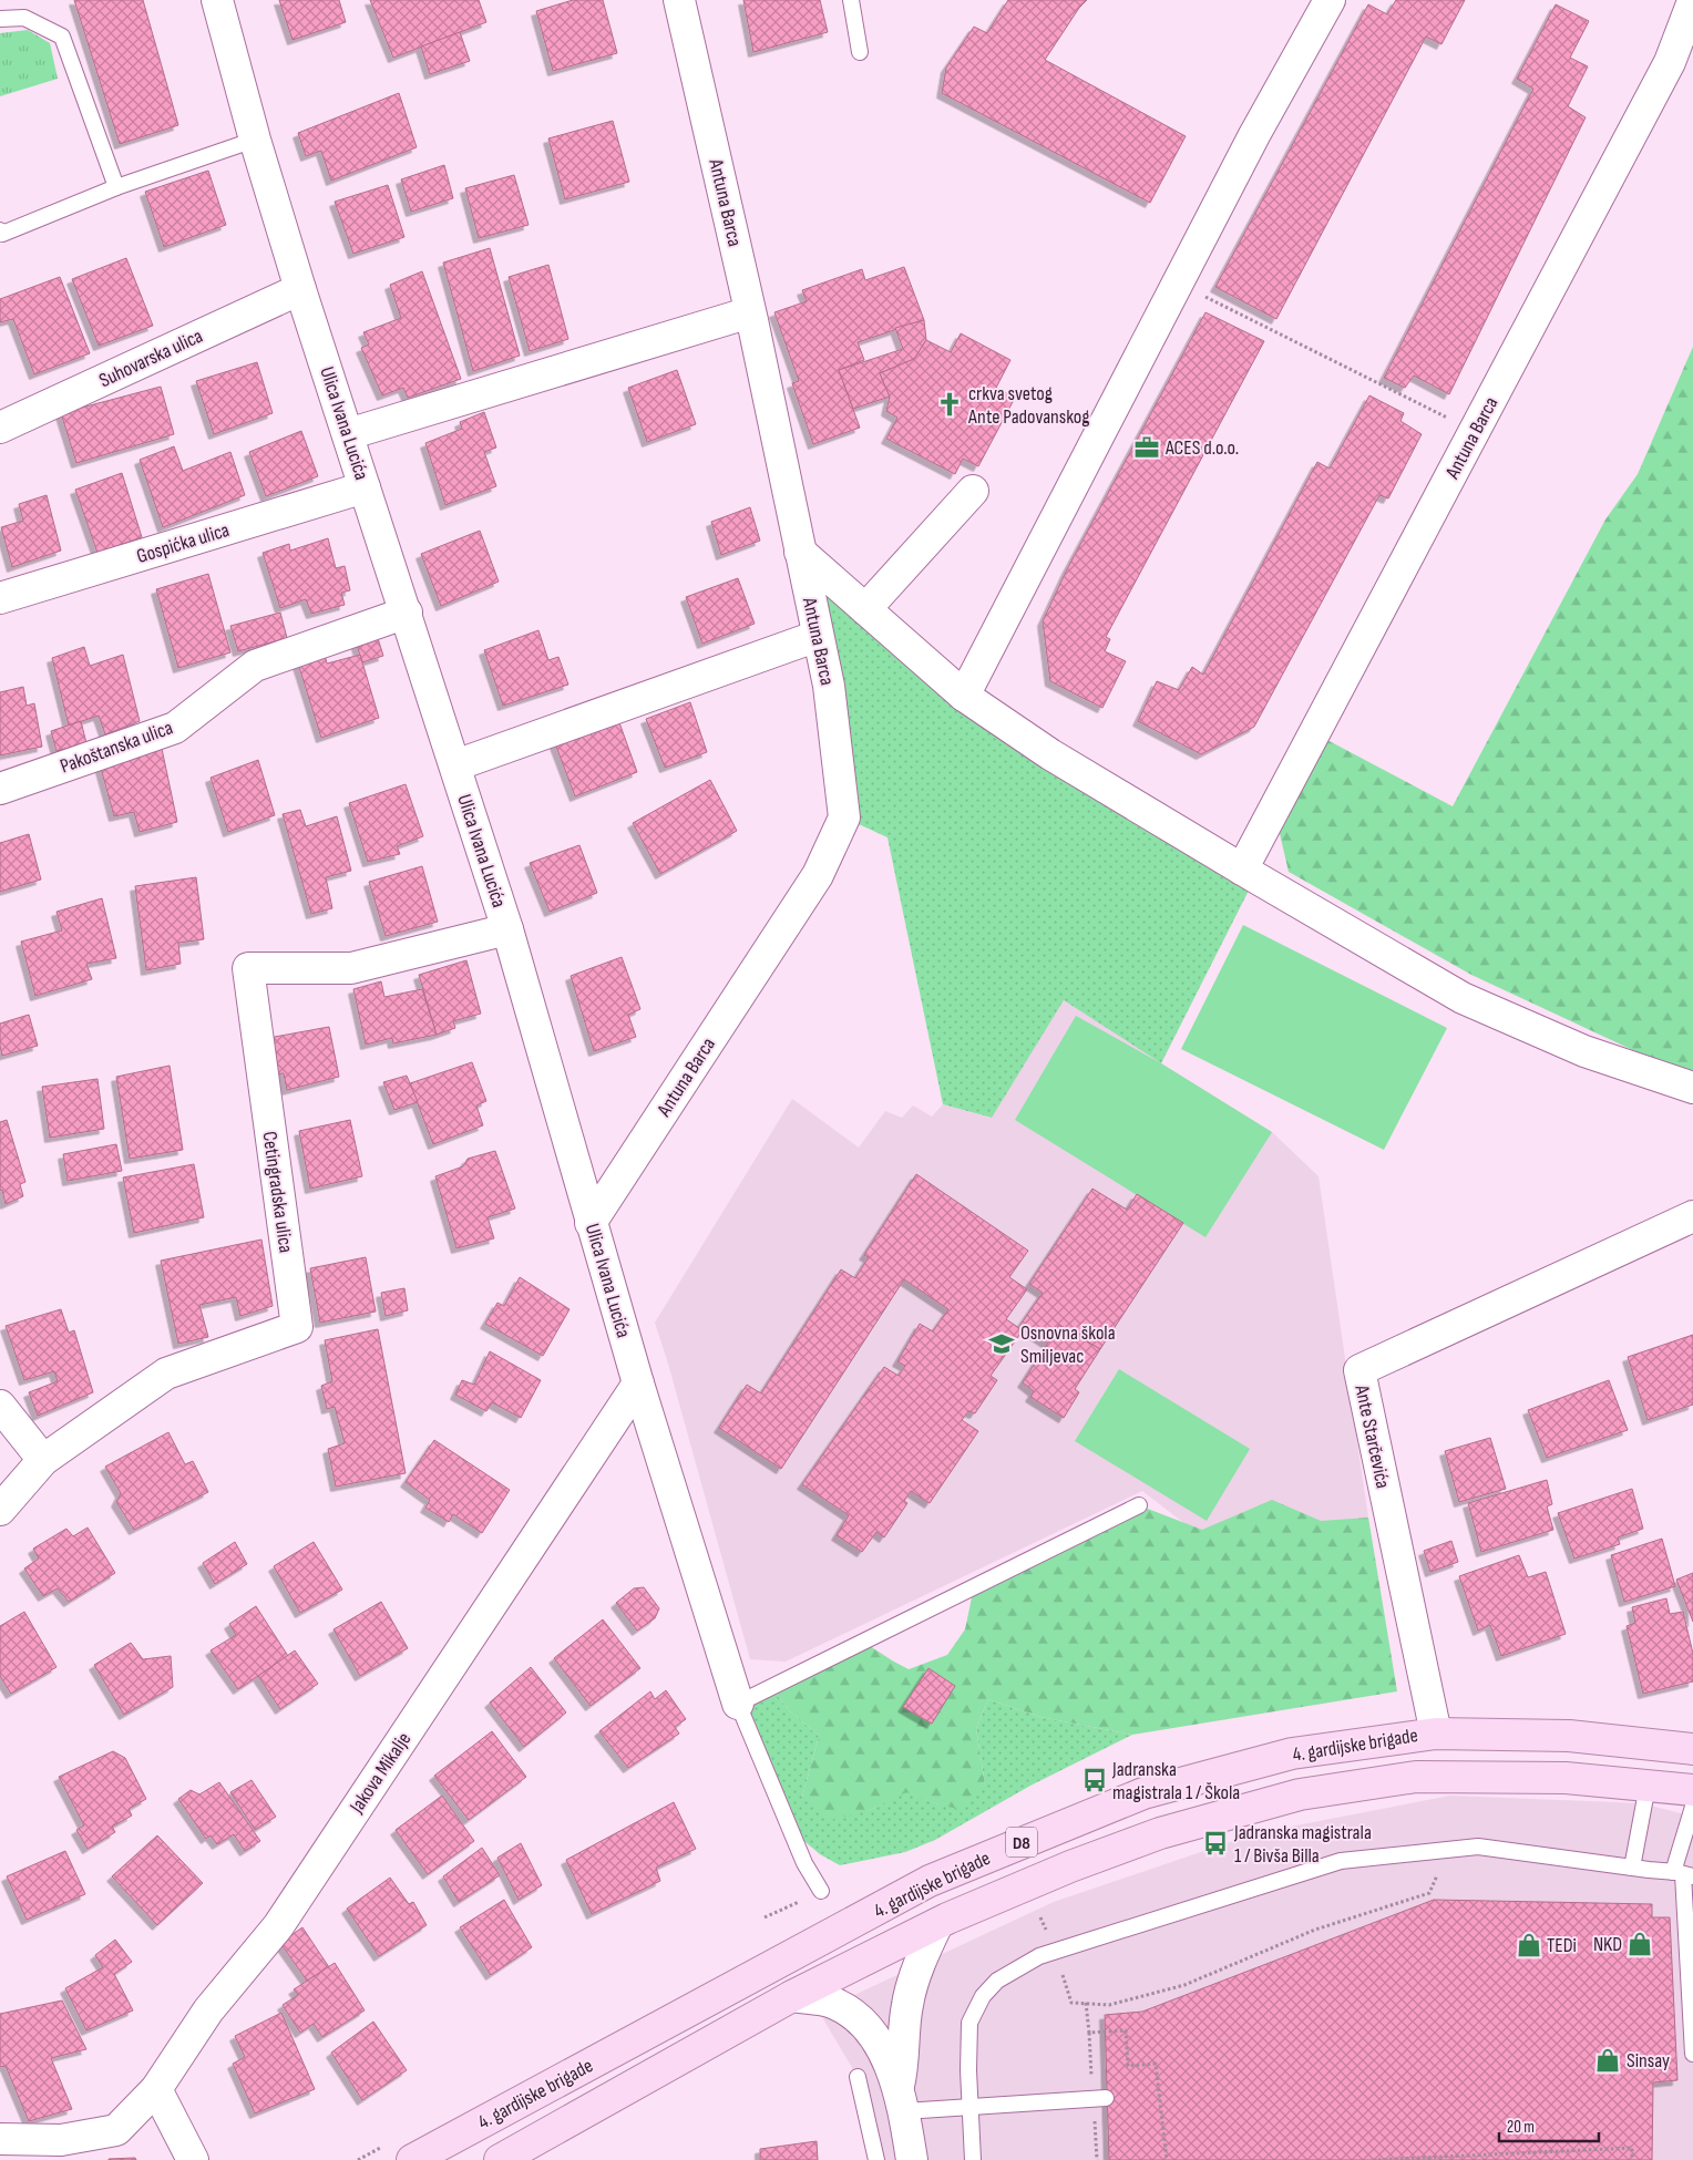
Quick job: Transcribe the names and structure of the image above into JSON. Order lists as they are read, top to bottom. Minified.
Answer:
{"streets":{"main road":["4. gardijske brigade","D8"],"street":["Antuna Barca","Suhovarska ulica","Ulica Ivana Lucića","Gospićka ulica","Pakoštanska ulica","Cetingradska ulica","Ante Starčevića","Jakova Mikalje"]},"crossings":[["Antuna Barca","Ulica Ivana Lucića"],["Suhovarska ulica","Ulica Ivana Lucića"],["Ulica Ivana Lucića","Gospićka ulica"],["Ulica Ivana Lucića","Pakoštanska ulica"],["Ulica Ivana Lucića","Cetingradska ulica"],["Ulica Ivana Lucića","Jakova Mikalje"],["Ante Starčevića","4. gardijske brigade"]],"places":{"church":["crkva svetog Ante Padovanskog"],"office":["ACES d.o.o."],"school or university":["Osnovna škola Smiljevac"],"bus stop":["Jadranska magistrala 1 / Škola","Jadranska magistrala 1 / Bivša Billa"],"shop":["NKD","TEDi","Sinsay"]},"scale_bar":"20 m"}
